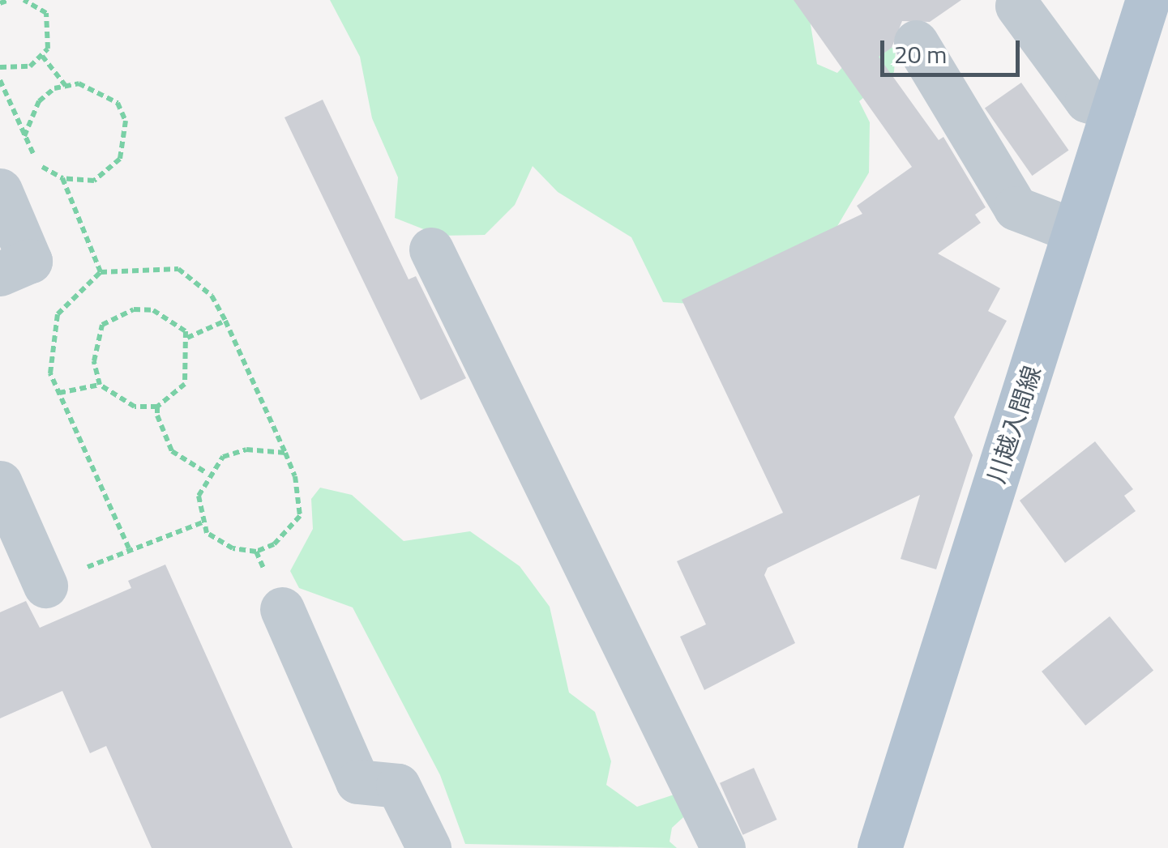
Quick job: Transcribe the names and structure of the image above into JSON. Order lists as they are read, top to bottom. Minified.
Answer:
{"streets":{"main road":["川越入間線"]},"scale_bar":"20 m"}
